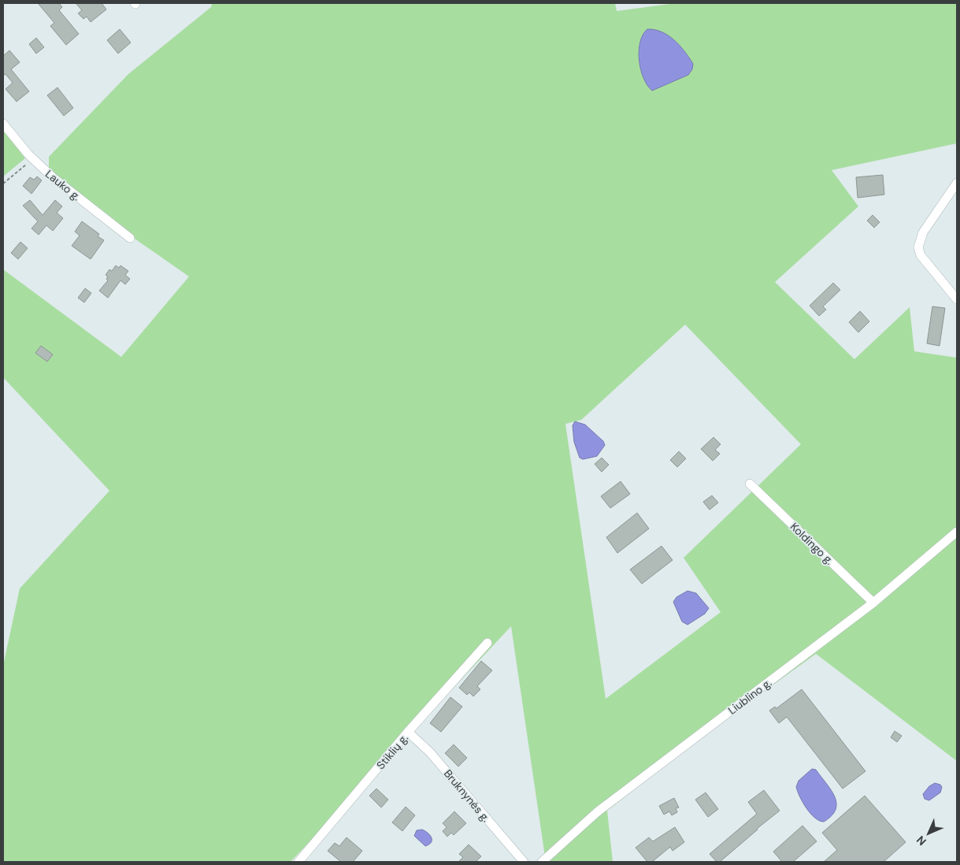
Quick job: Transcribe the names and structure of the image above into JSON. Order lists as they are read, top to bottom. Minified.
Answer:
{"streets":{"street":["Lauko g.","Koldingo g.","Liublino g.","Stiklių g.","Bruknynės g."]},"crossings":[["Koldingo g.","Liublino g."],["Stiklių g.","Bruknynės g."]],"north":"bottom left"}
